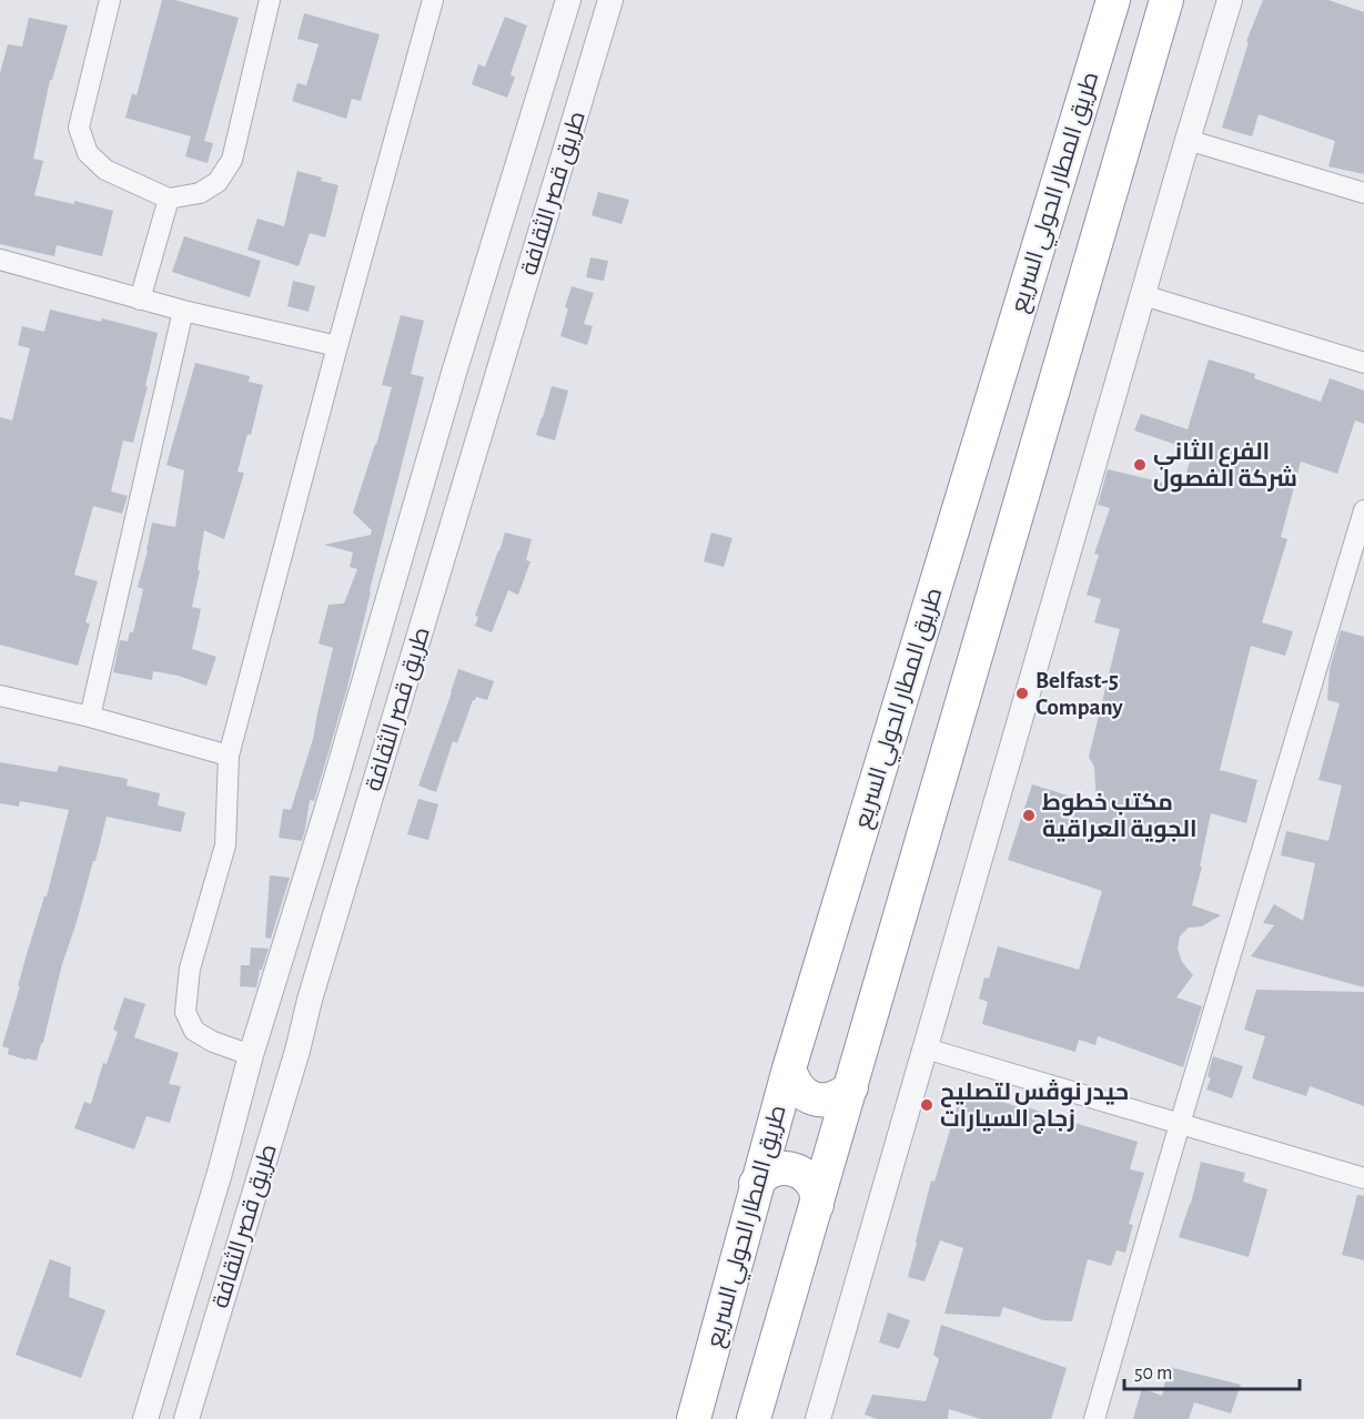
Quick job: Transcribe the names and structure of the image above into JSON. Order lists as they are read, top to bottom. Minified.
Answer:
{"streets":{"highway":["طريق المطار الحولي السريع"],"street":["طريق قصر الثقافة"]},"places":["الفرع الثاني شركة الفصول","Belfast-5 Company","مكتب خطوط الجوية العراقية","حيدر نوڤس لتصليح زجاج السيارات"],"scale_bar":"50 m"}
